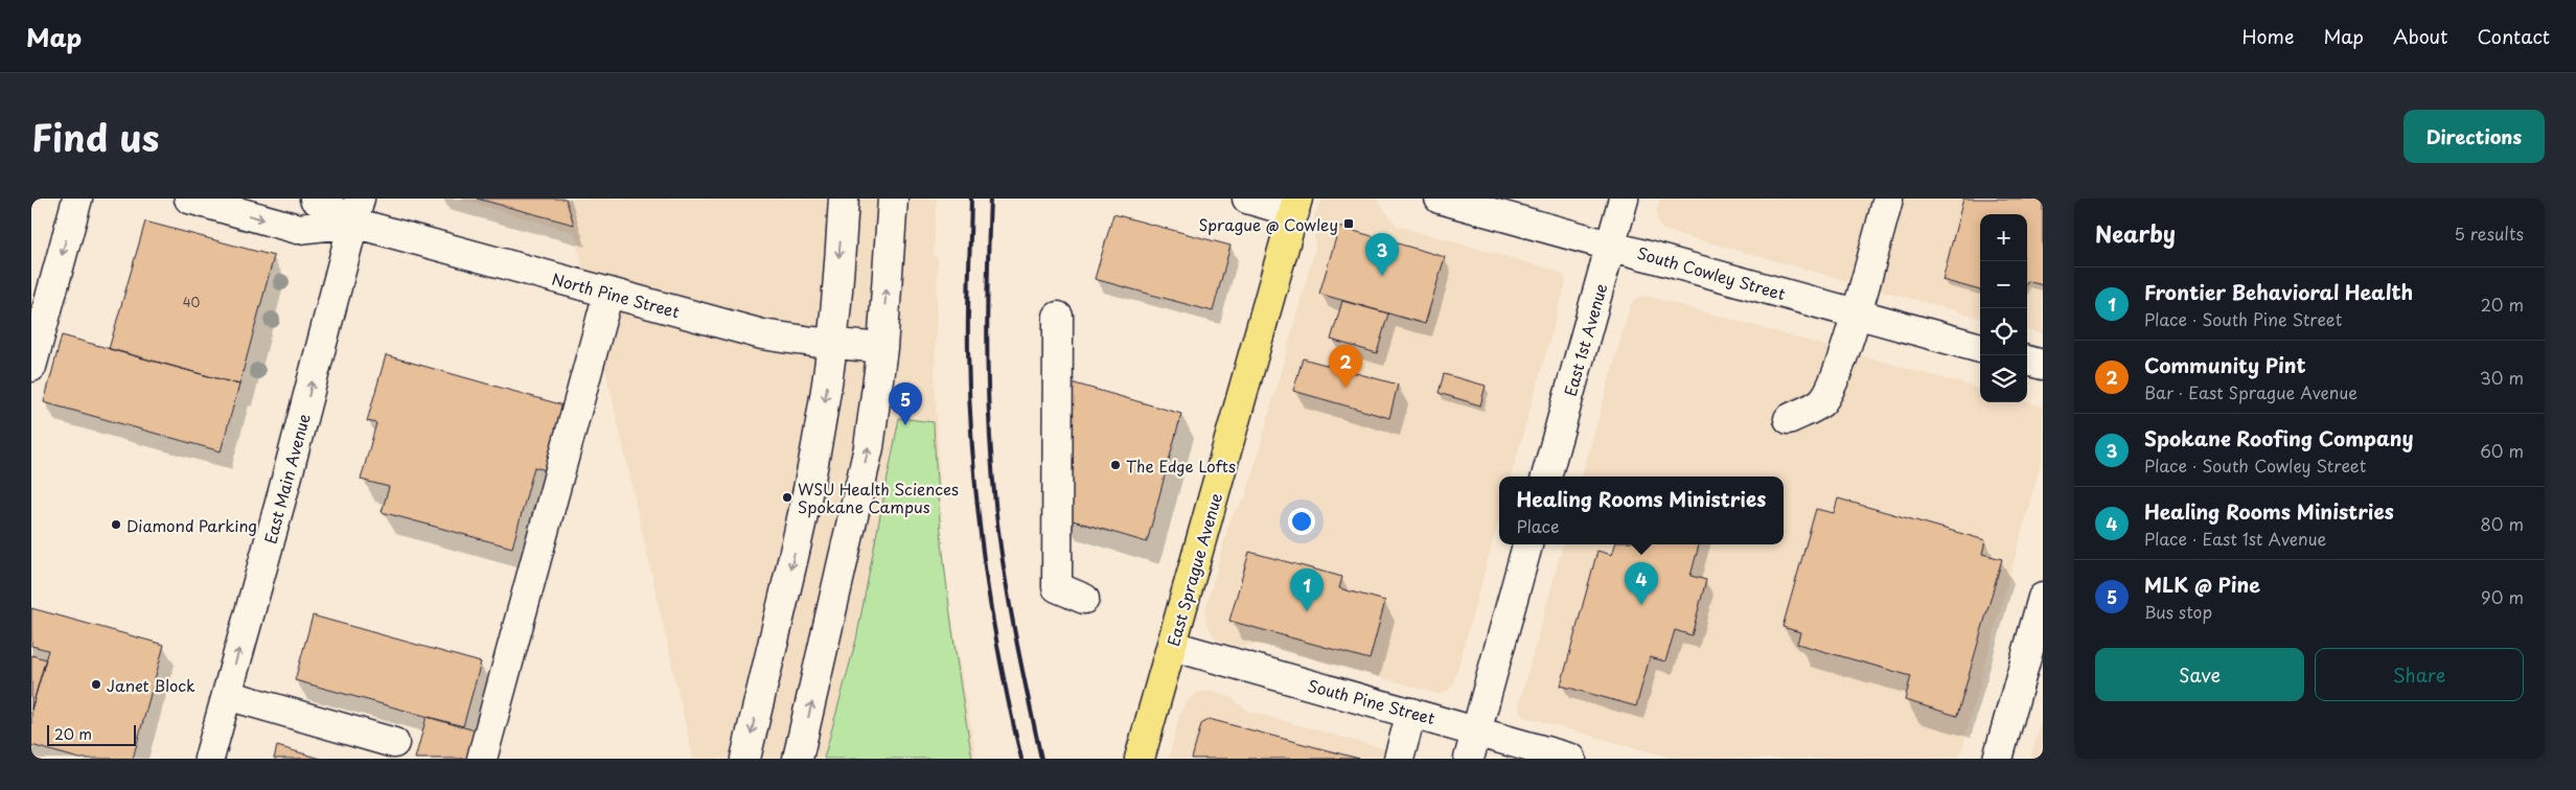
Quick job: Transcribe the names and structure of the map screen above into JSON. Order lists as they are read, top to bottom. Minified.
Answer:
{"streets":{"main road":["East Sprague Avenue"],"street":["South Cowley Street","North Pine Street","East 1st Avenue","East Main Avenue","South Pine Street"]},"crossings":[["South Cowley Street","East 1st Avenue"],["North Pine Street","East Main Avenue"],["East Sprague Avenue","South Pine Street"]],"one_way":["East Main Avenue"],"places":{"transit":["Sprague @ Cowley"],"other":["The Edge Lofts","WSU Health Sciences Spokane Campus","Diamond Parking","Janet Block"]},"house_numbers":["40"],"scale_bar":"20 m","page":{"header":"Map","nav":["Home","Map","About","Contact"],"title":"Find us","buttons":["Directions",["Save","Share"]],"heading":["Nearby","5 results"],"map_buttons":["+","−"],"pins":["3","2","5","4","1"],"list":[{"mark":"1","name":"Frontier Behavioral Health","note":"Place · South Pine Street","value":"20 m"},{"mark":"2","name":"Community Pint","note":"Bar · East Sprague Avenue","value":"30 m"},{"mark":"3","name":"Spokane Roofing Company","note":"Place · South Cowley Street","value":"60 m"},{"mark":"4","name":"Healing Rooms Ministries","note":"Place · East 1st Avenue","value":"80 m"},{"mark":"5","name":"MLK @ Pine","note":"Bus stop","value":"90 m"}],"popup":["Healing Rooms Ministries","Place"],"scale":"20 m"}}
